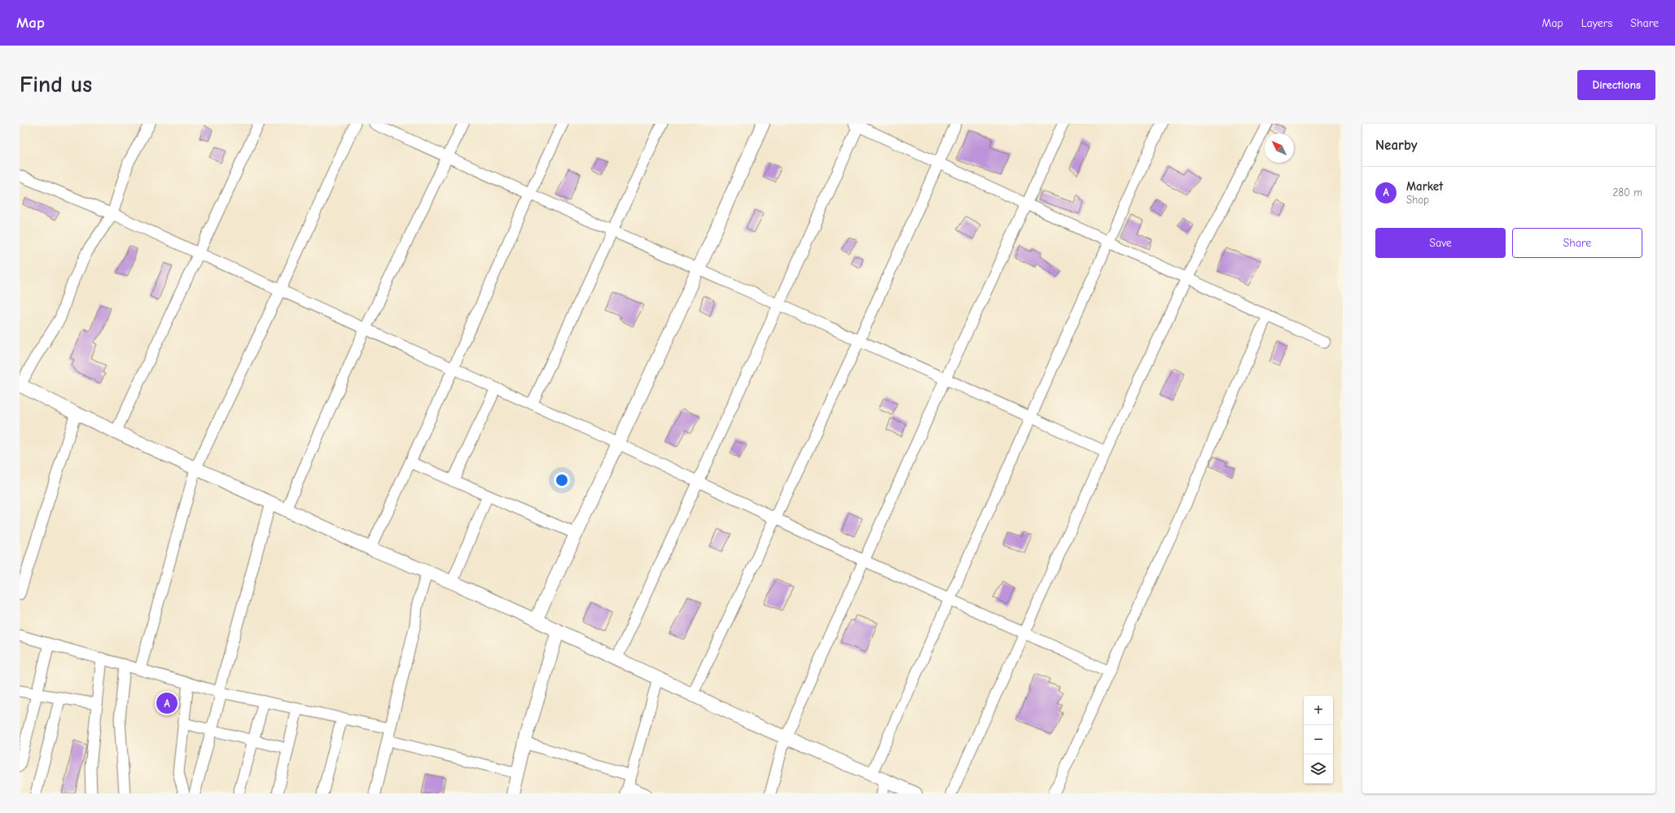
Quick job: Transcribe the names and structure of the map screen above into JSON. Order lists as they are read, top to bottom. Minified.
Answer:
{"north":"top left","page":{"header":"Map","nav":["Map","Layers","Share"],"buttons":["Directions",["Save","Share"]],"title":"Find us","heading":"Nearby","list":[{"mark":"A","name":"Market","note":"Shop","value":"280 m"}],"pins":"A","map_buttons":["+","−"]}}
